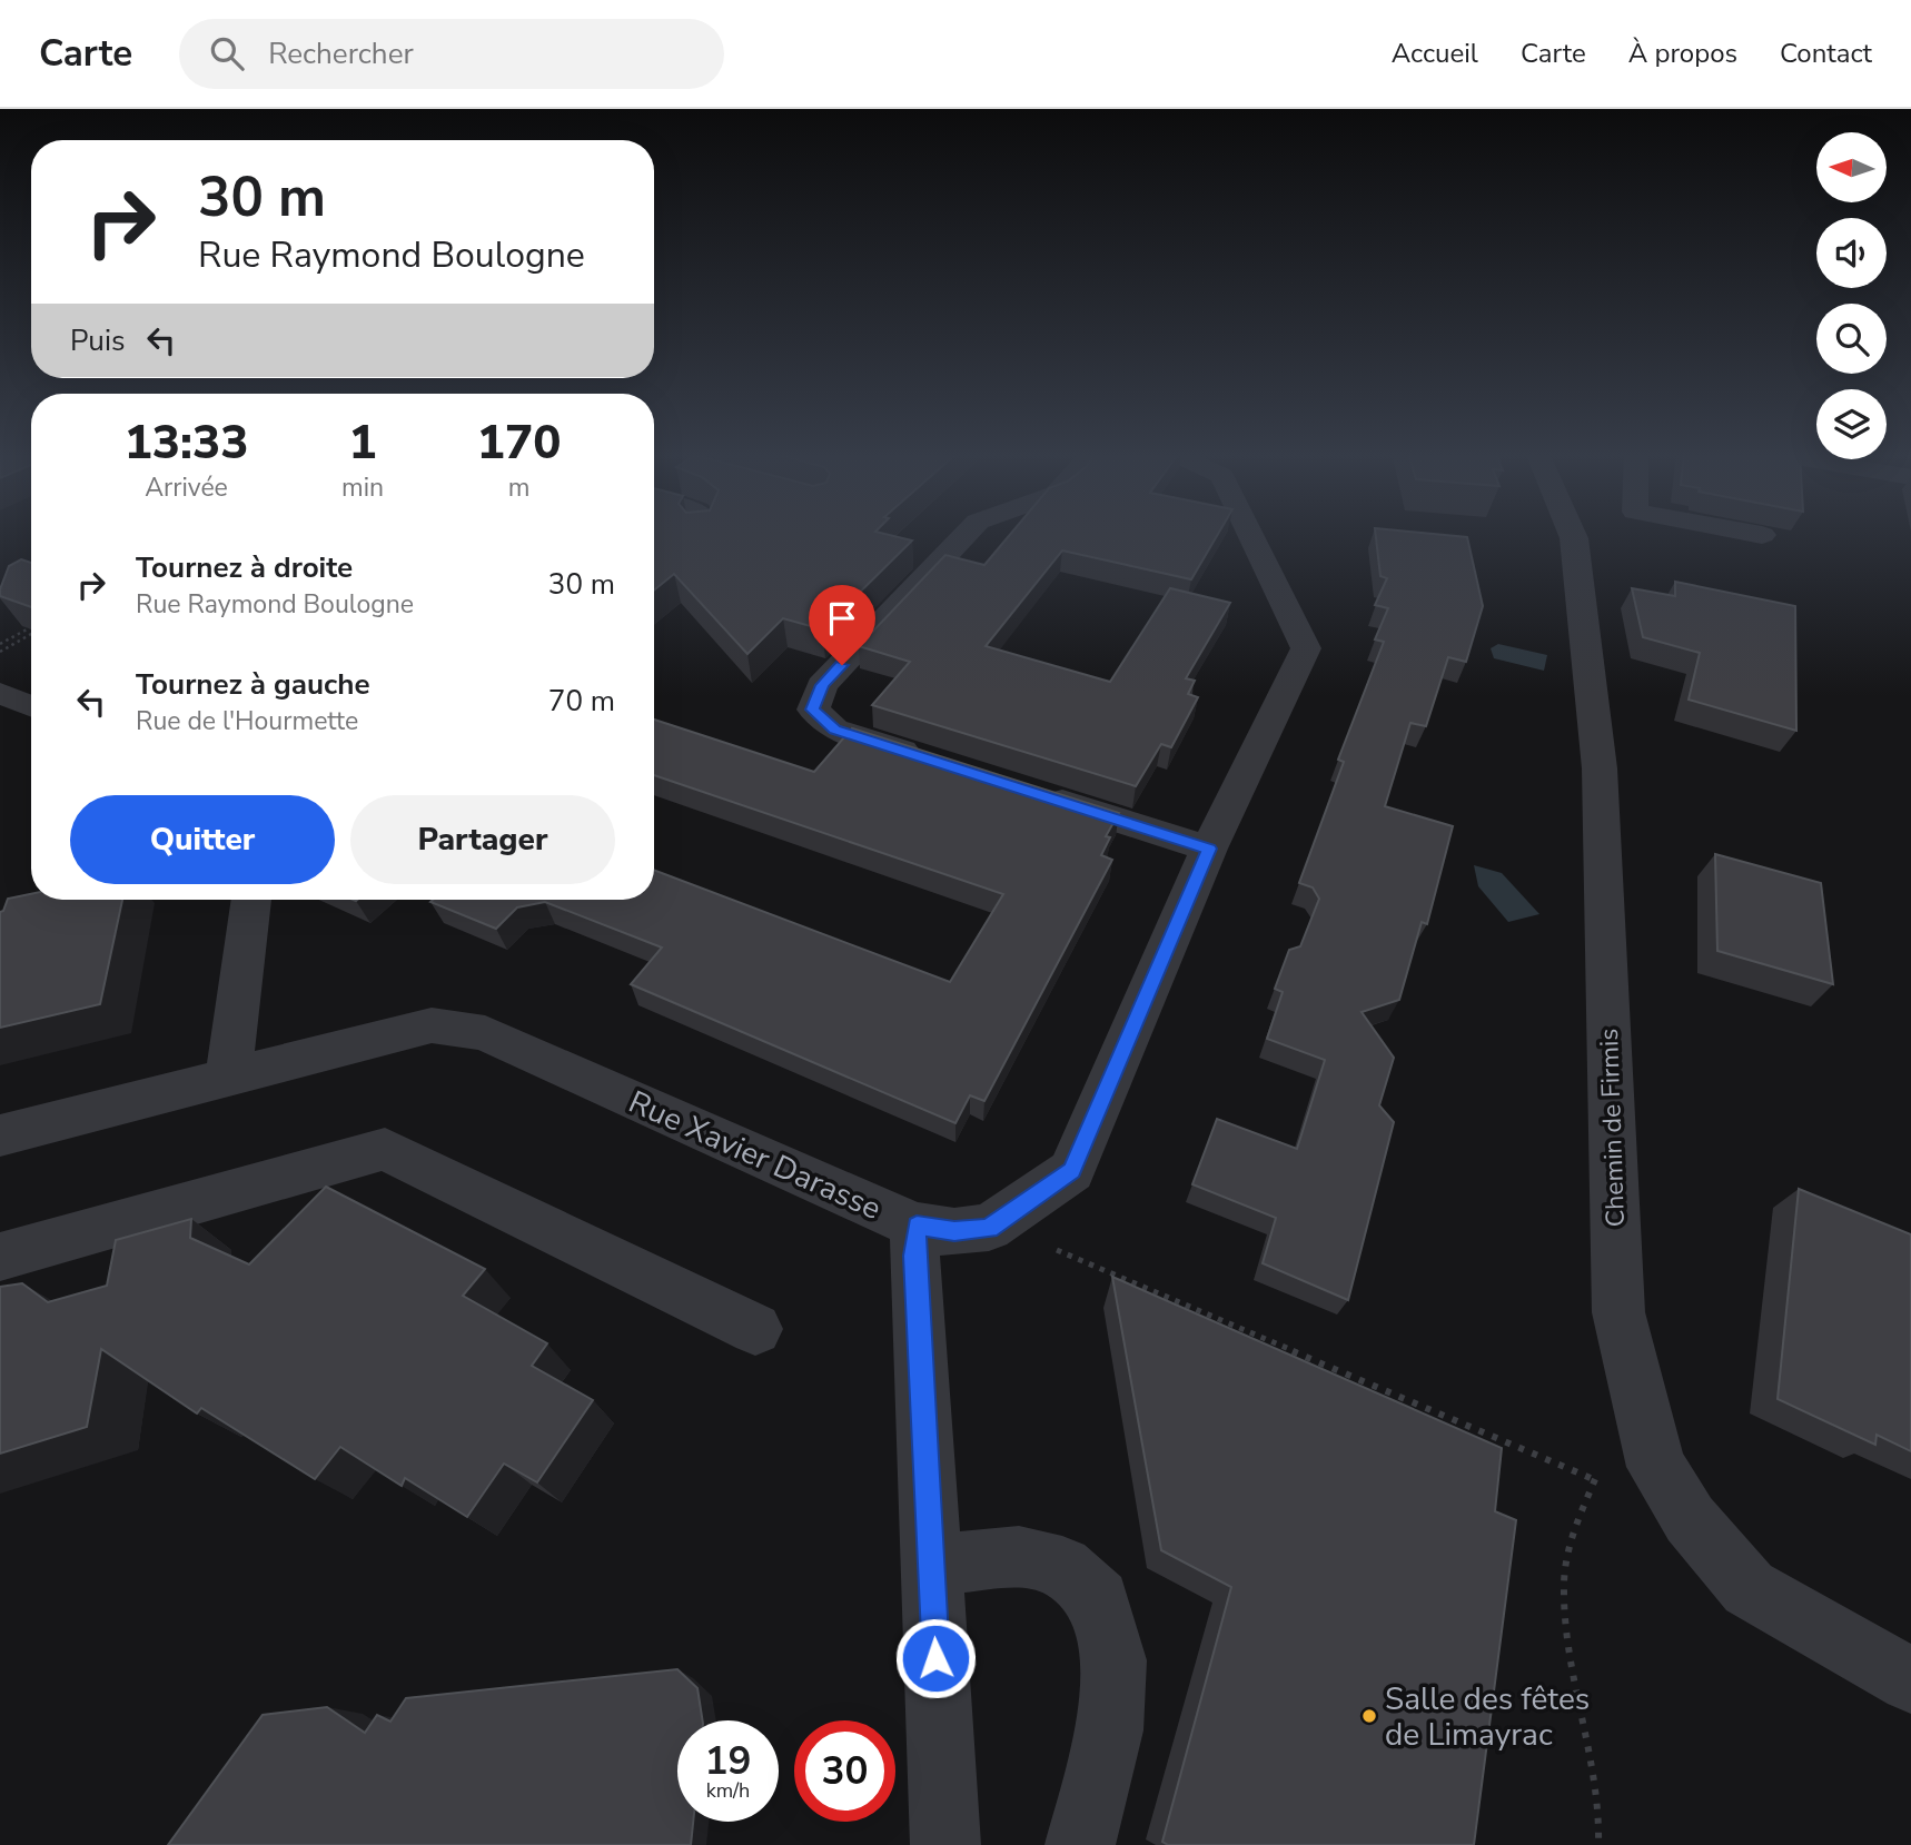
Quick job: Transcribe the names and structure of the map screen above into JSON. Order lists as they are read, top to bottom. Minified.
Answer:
{"streets":{"street":["Chemin de Firmis","Rue Xavier Darasse"]},"places":["Salle des fêtes de Limayrac"],"north":"left","page":{"header":"Carte","search":"Rechercher","nav":["Accueil","Carte","À propos","Contact"],"turn":["30 m","Rue Raymond Boulogne"],"then":"Puis","eta":["13:33","Arrivée","1","min","170","m"],"list":[{"name":"Tournez à droite","note":"Rue Raymond Boulogne","value":"30 m"},{"name":"Tournez à gauche","note":"Rue de l'Hourmette","value":"70 m"}],"buttons":["Quitter","Partager"],"speed":"19 km/h","limit":"30"}}
